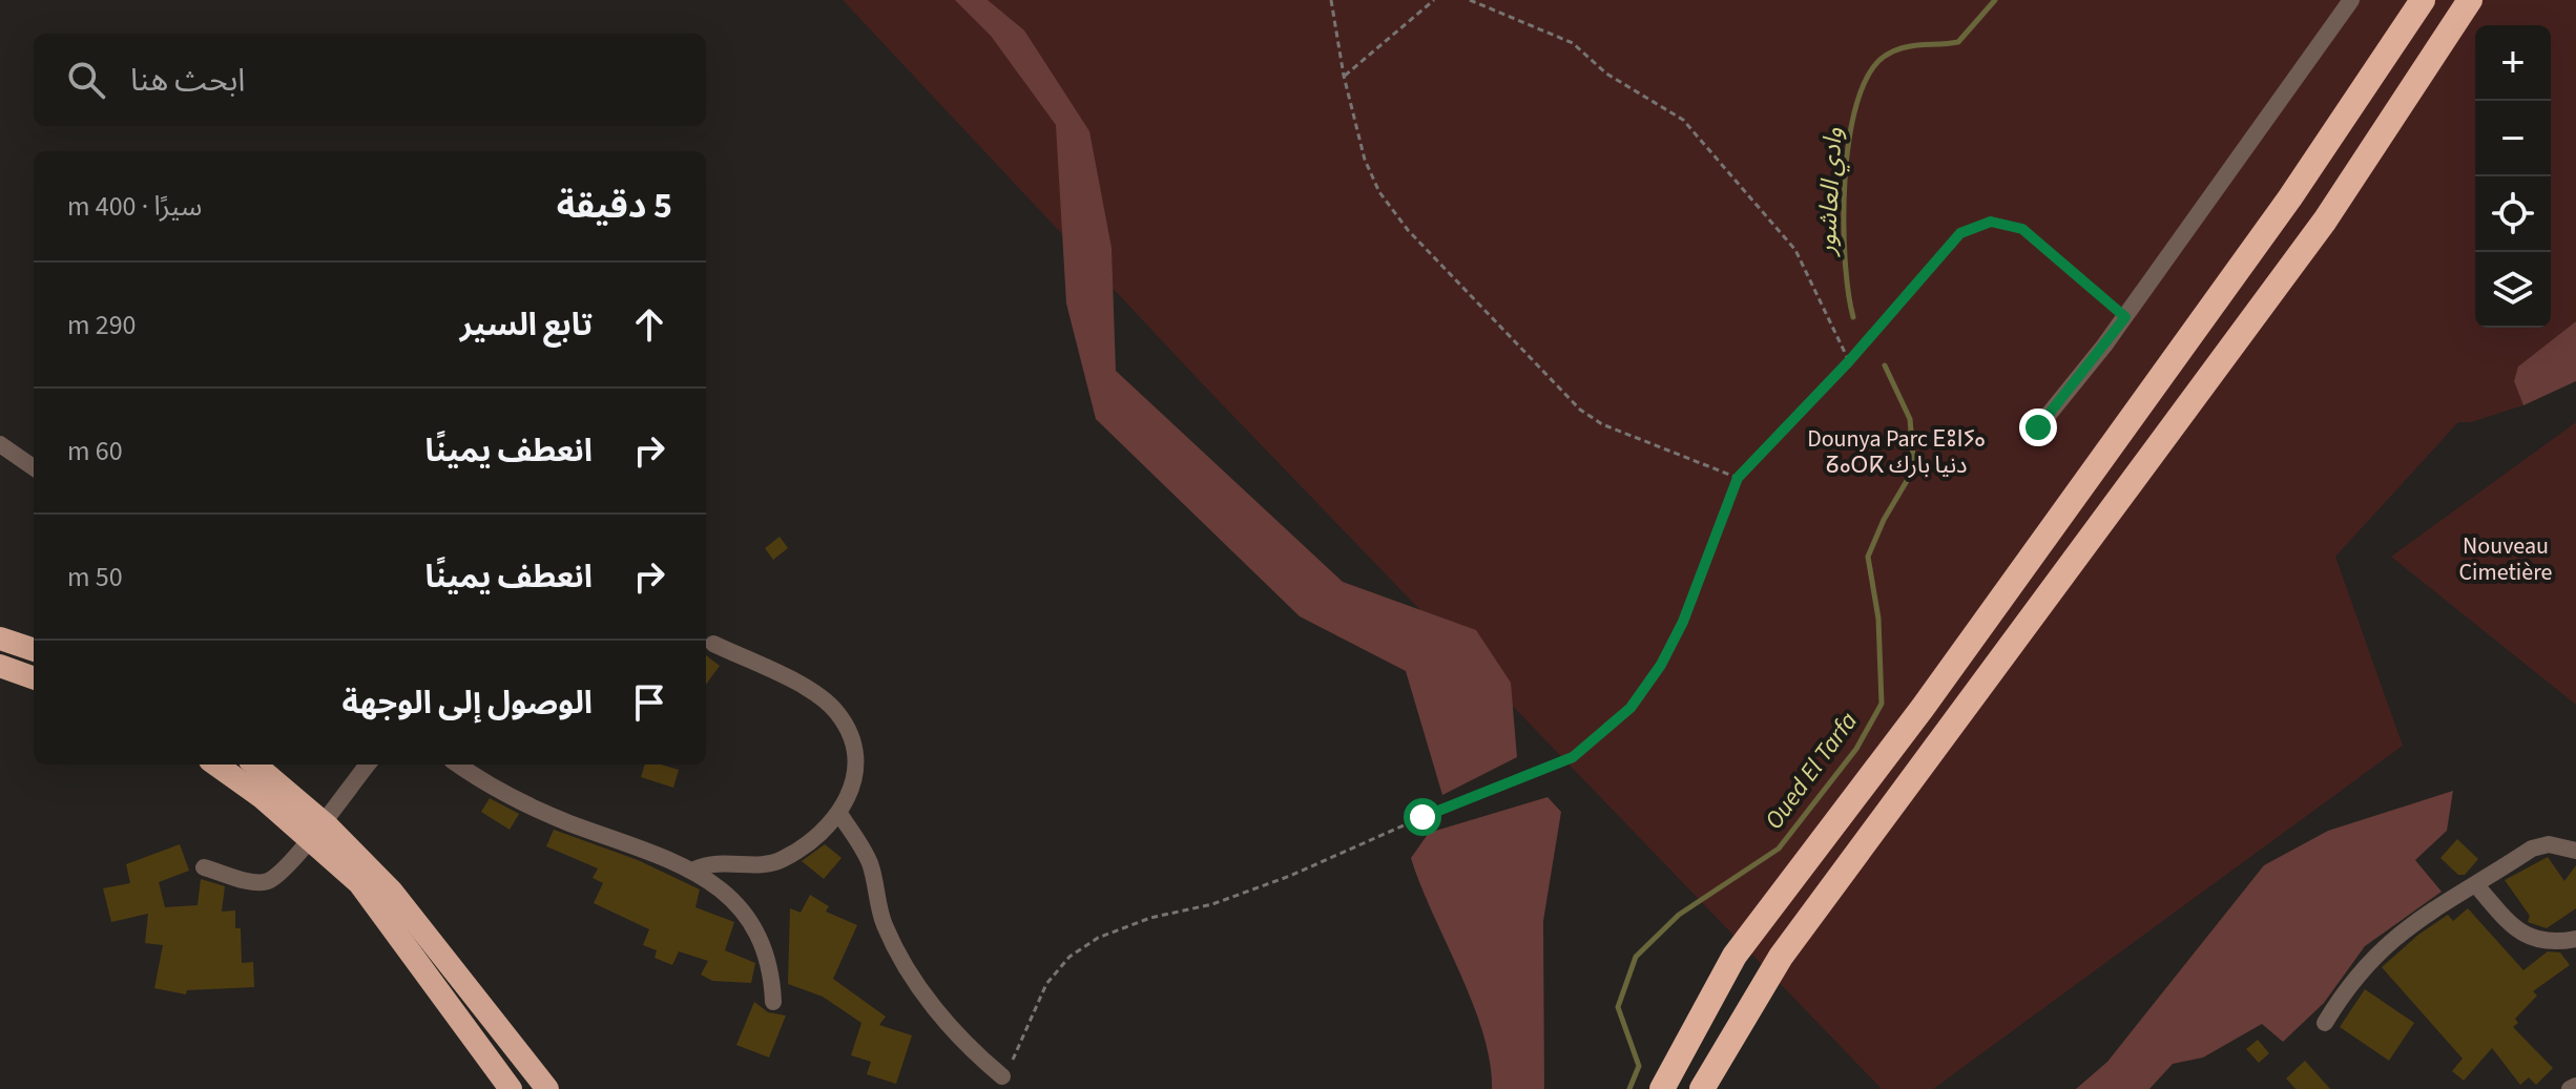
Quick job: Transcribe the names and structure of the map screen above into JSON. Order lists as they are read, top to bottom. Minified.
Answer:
{"water":["وادي العاشور","Oued El Tarfa"],"parks":["Dounya Parc ⴹⵓⵏⵢⴰ ⵒⴰⵔⴽ دنيا بارك","Nouveau Cimetière"],"page":{"map_buttons":["+","−"],"search":"ابحث هنا","heading":["5 دقيقة","سيرًا · 400 m"],"list":[["تابع السير","290 m"],["انعطف يمينًا","60 m"],["انعطف يمينًا","50 m"],"الوصول إلى الوجهة"]}}
